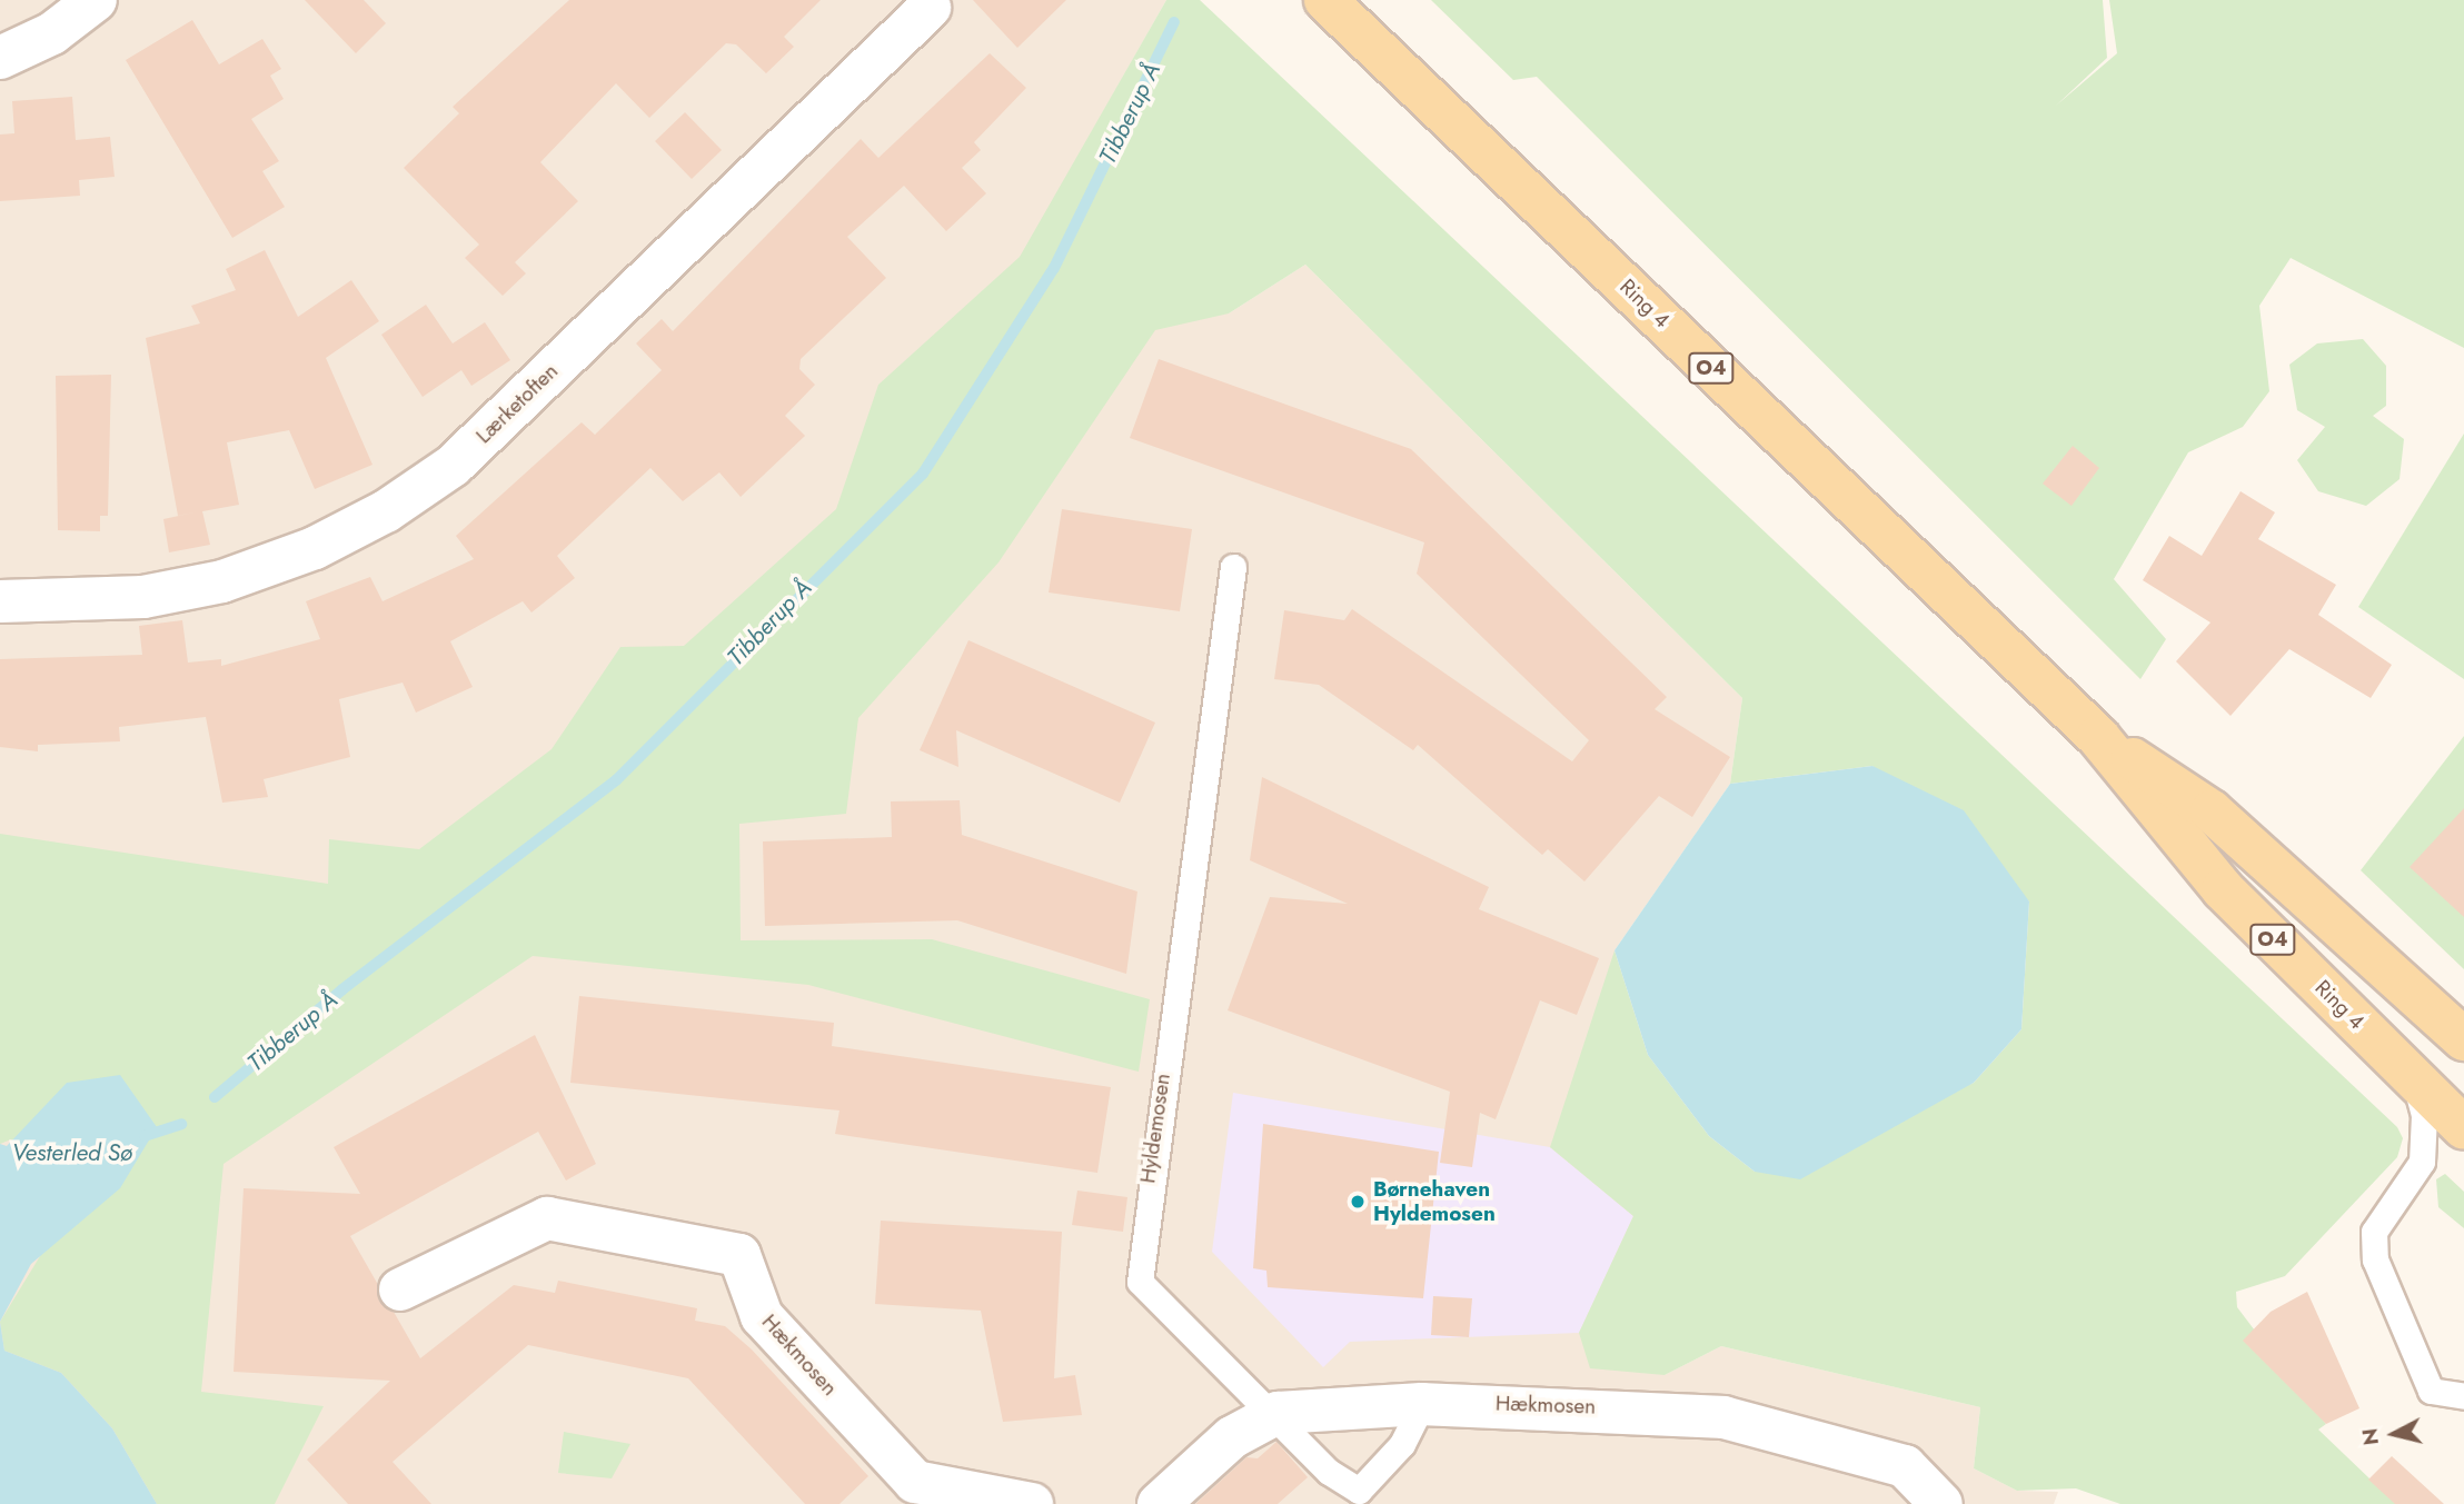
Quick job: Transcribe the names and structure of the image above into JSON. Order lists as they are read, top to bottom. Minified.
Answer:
{"streets":{"main road":["Ring 4","O4"],"street":["Lærketoften","Hækmosen"],"lane":["Hyldemosen"]},"crossings":[["Hyldemosen","Hækmosen"]],"water":["Tibberup Å","Vesterled Sø"],"places":["Børnehaven Hyldemosen"],"north":"left"}
